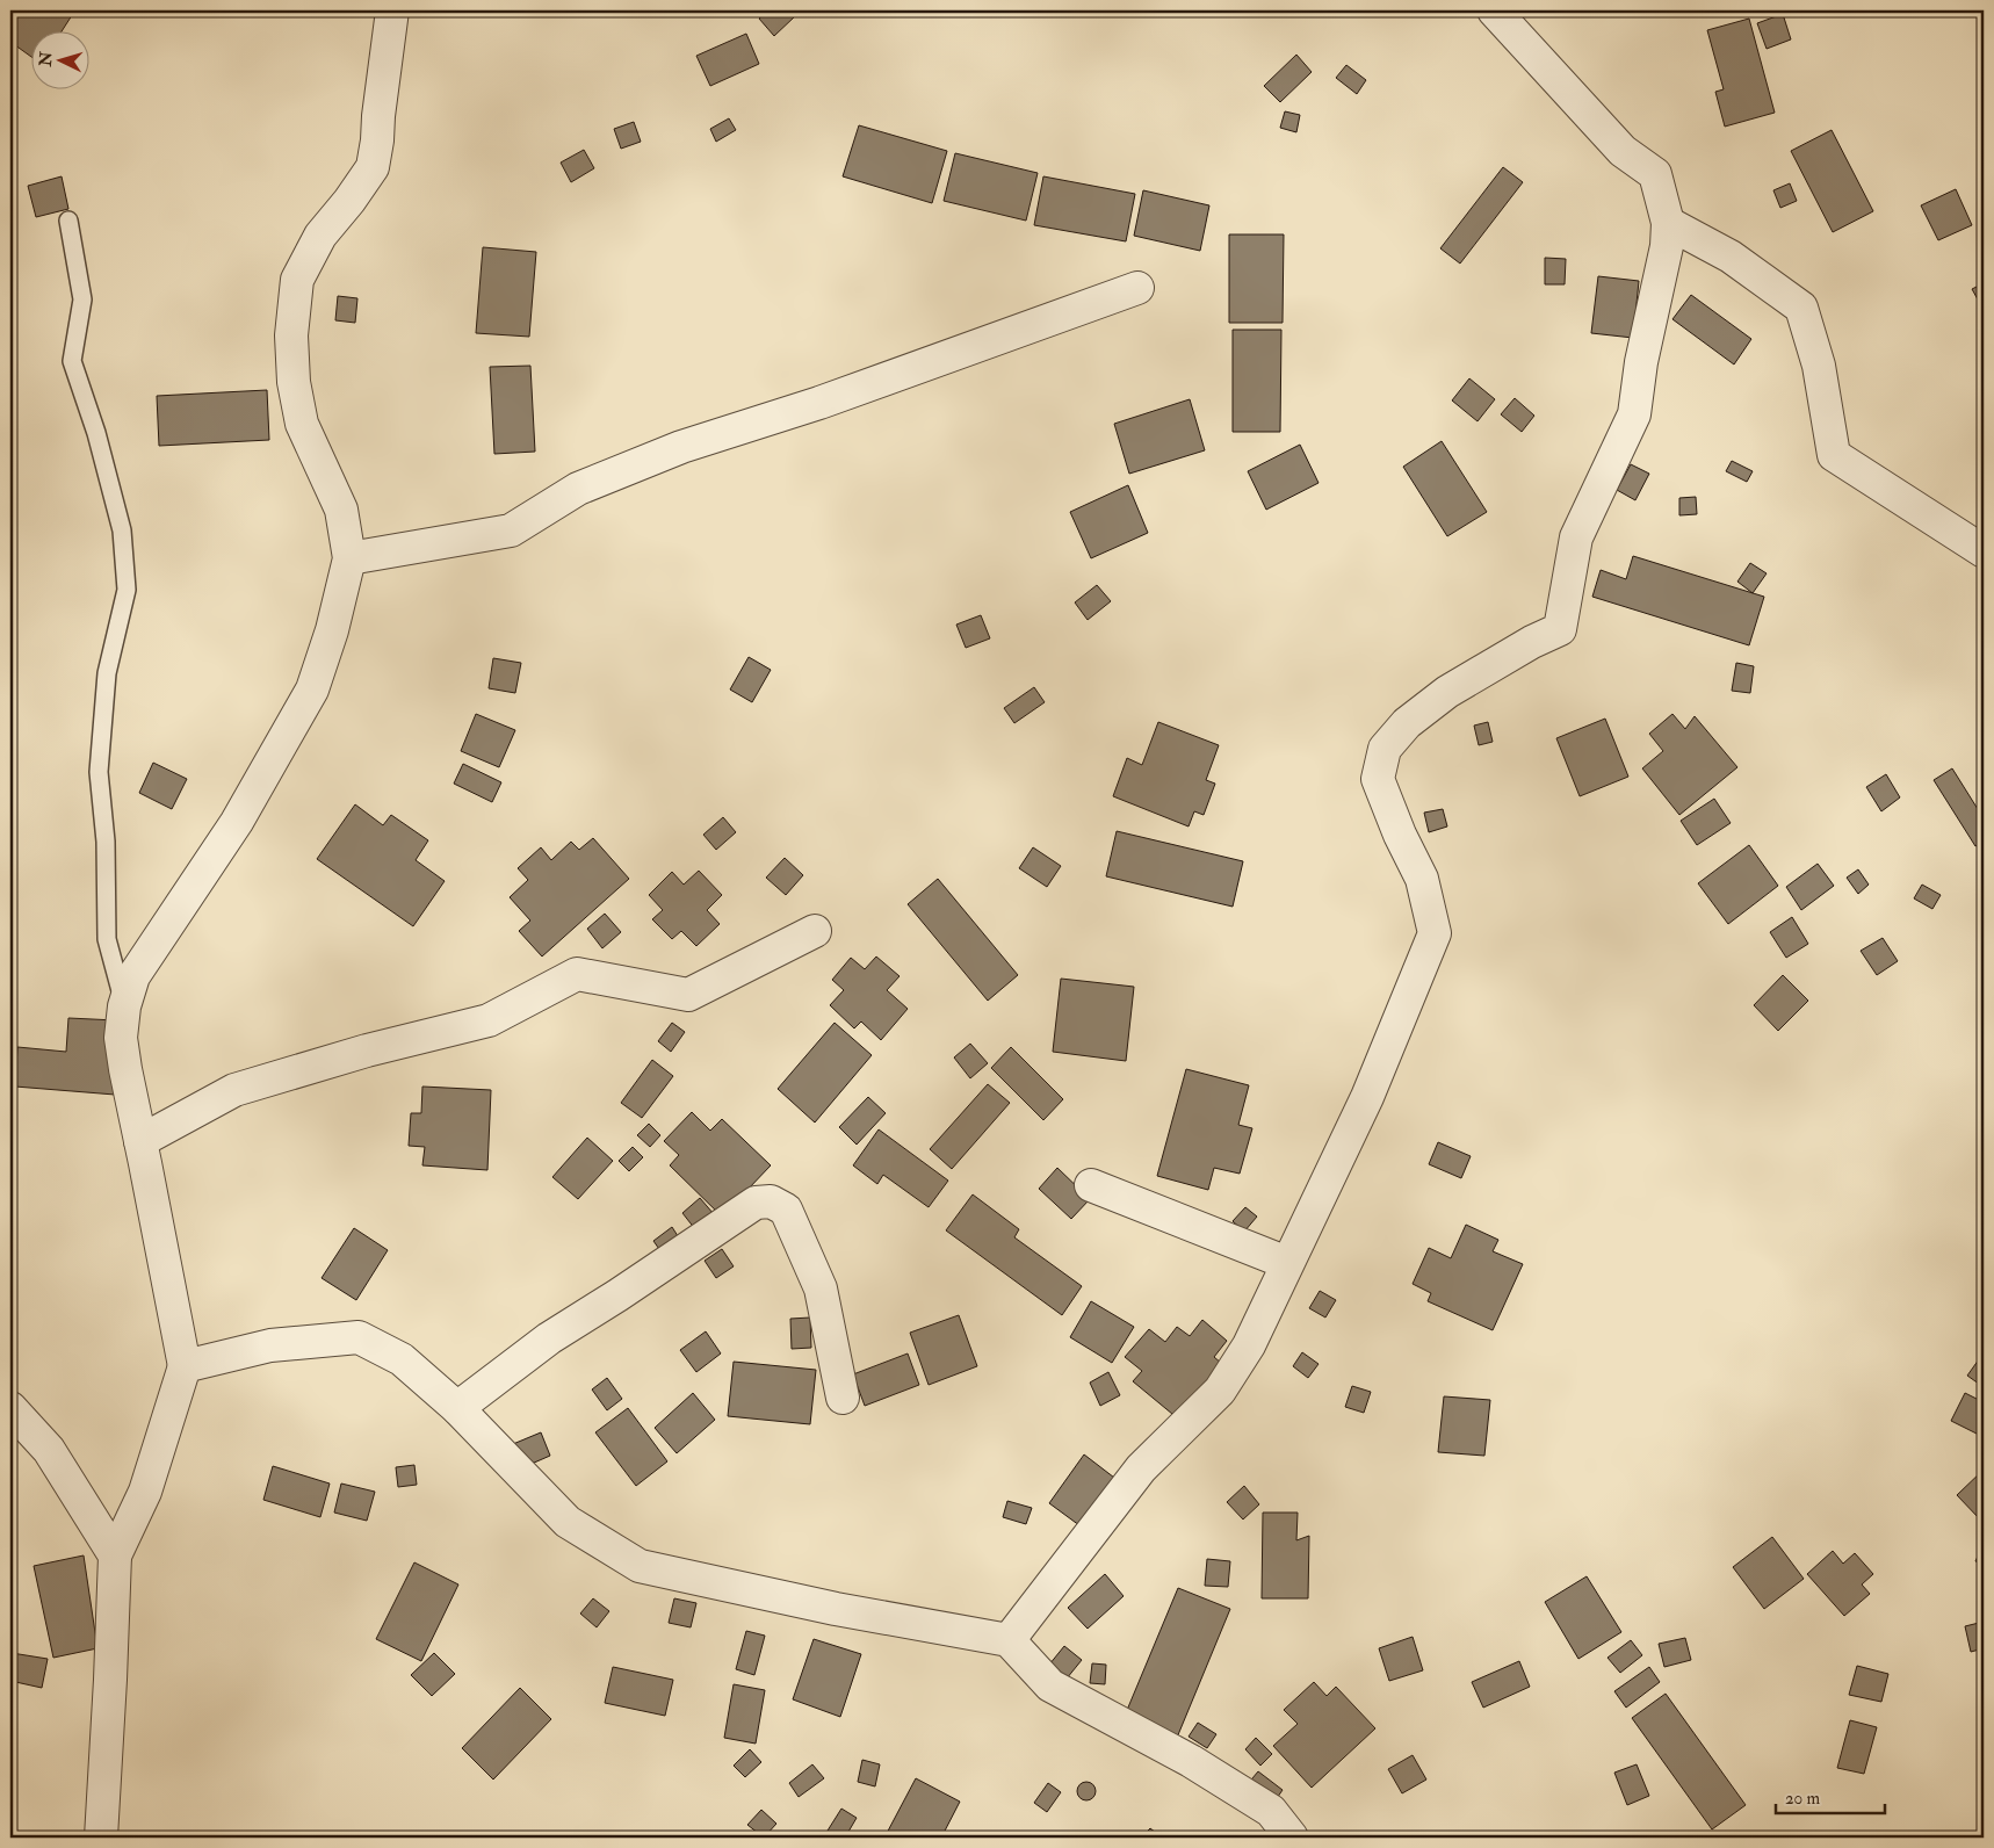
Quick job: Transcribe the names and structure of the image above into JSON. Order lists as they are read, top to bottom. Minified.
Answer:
{"scale_bar":"20 m","north":"left"}
